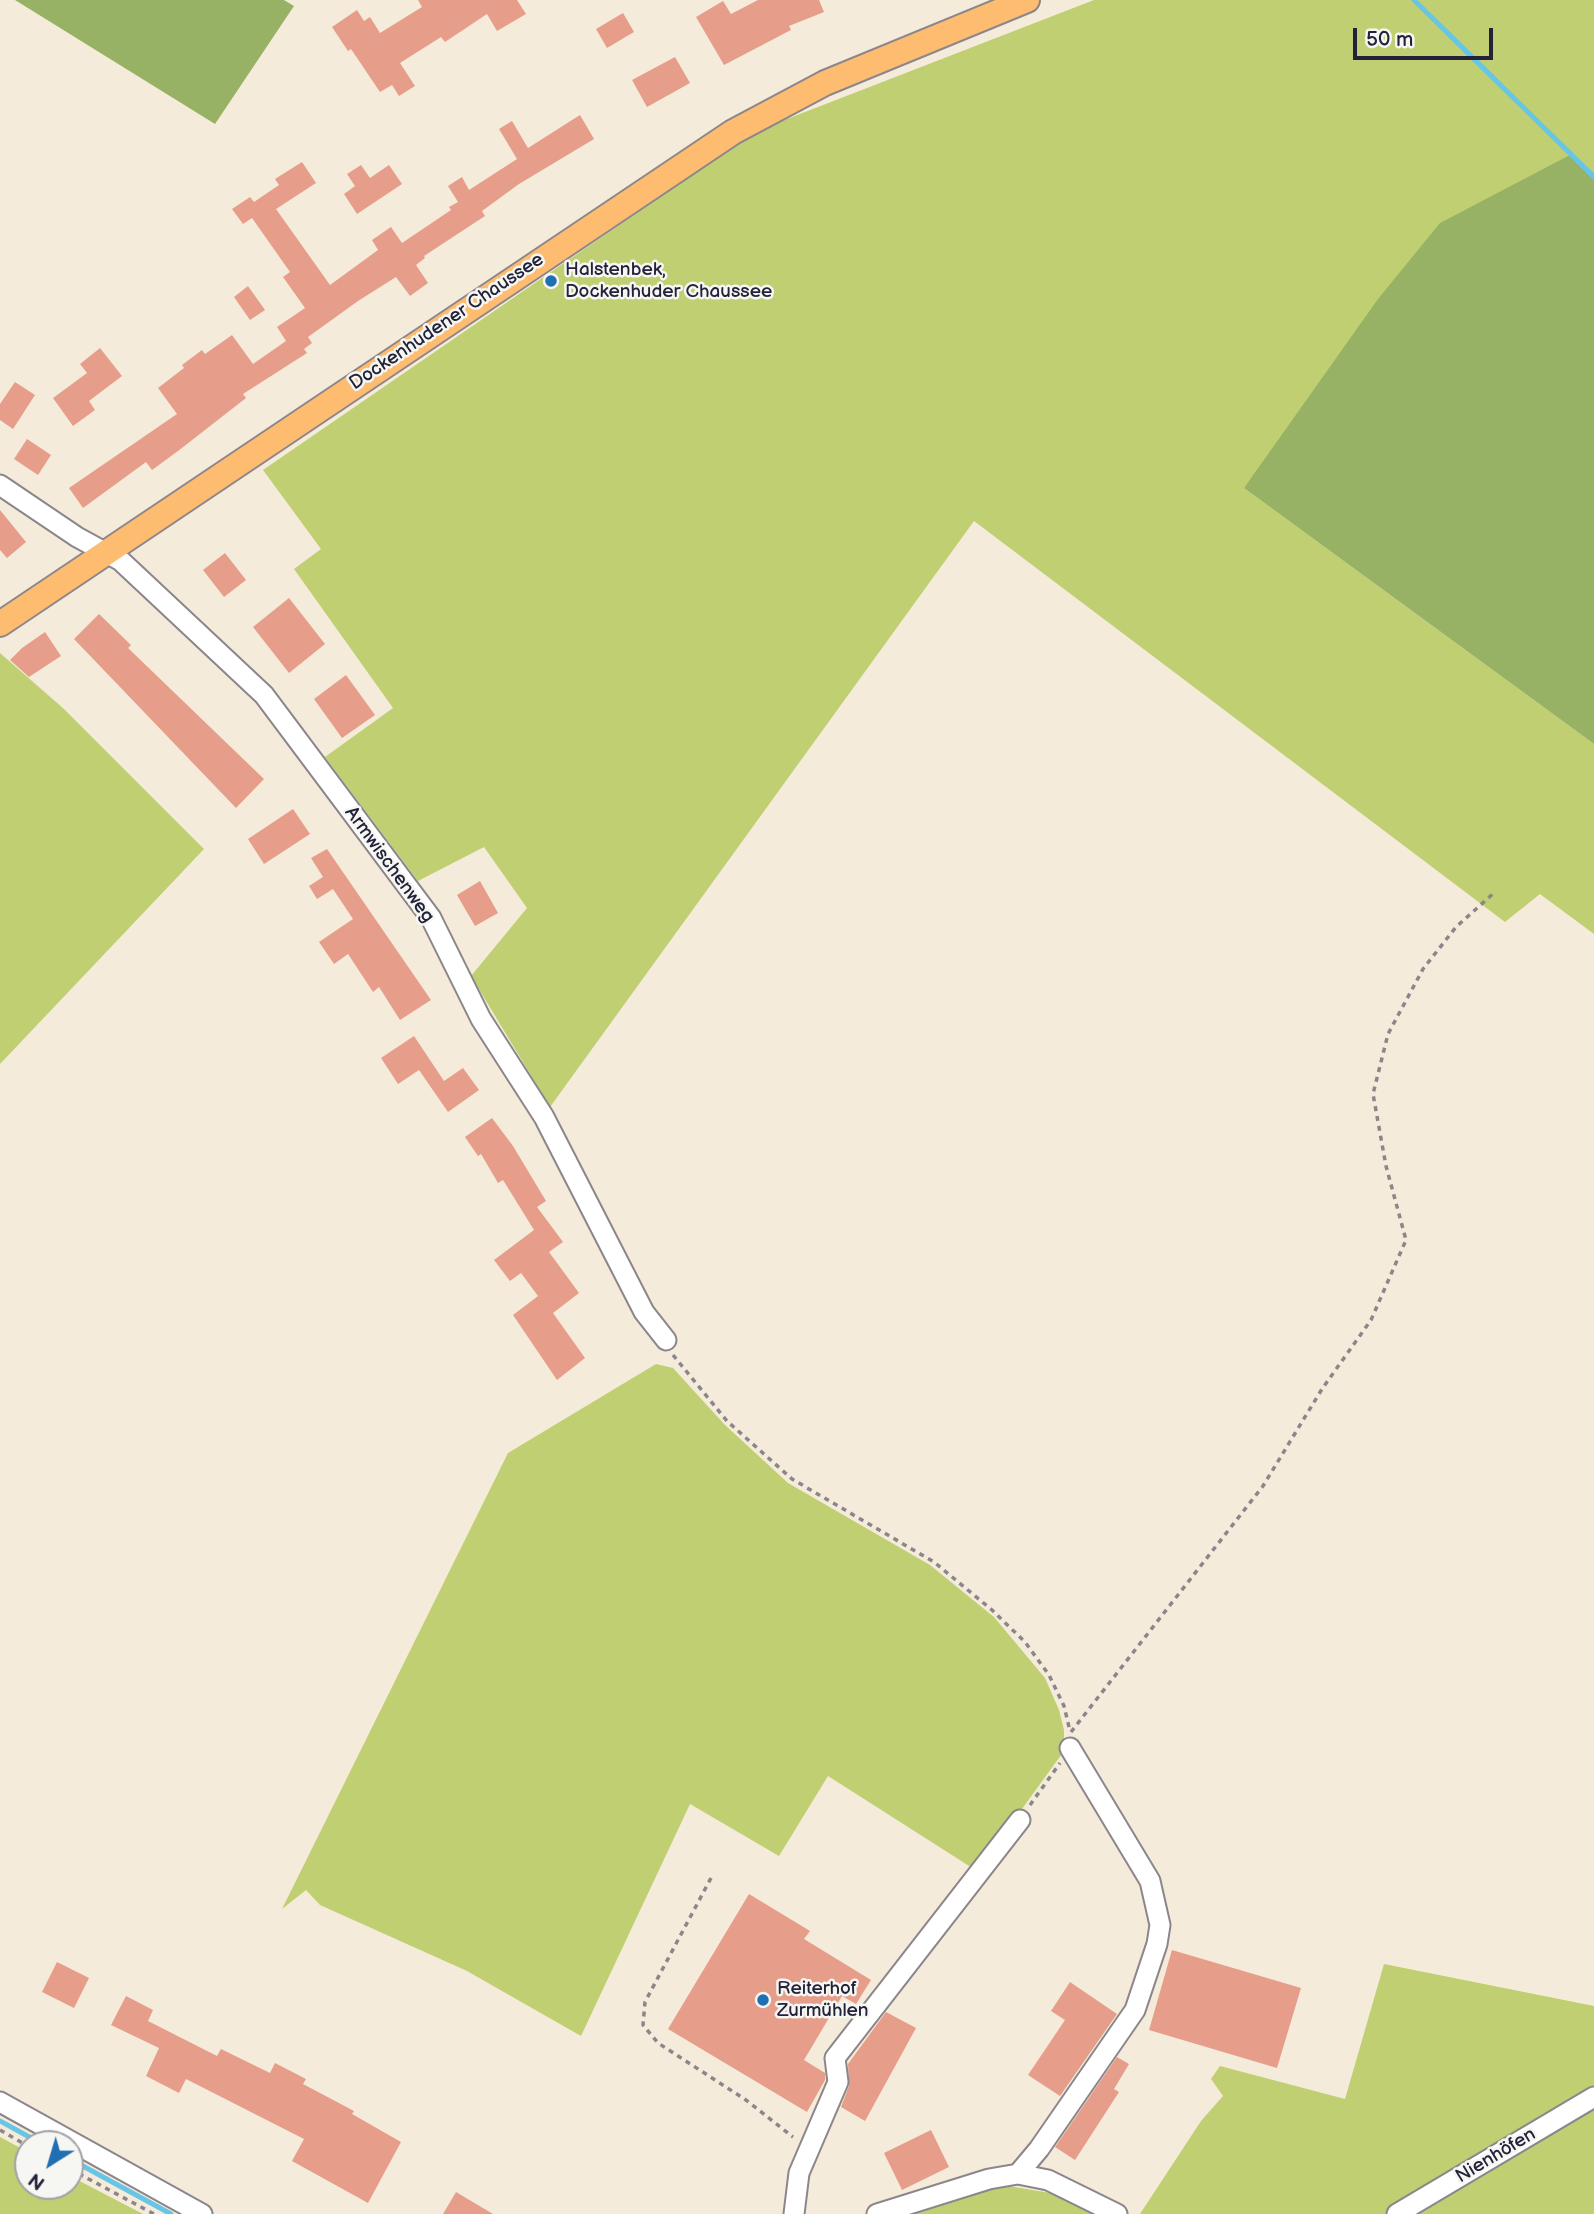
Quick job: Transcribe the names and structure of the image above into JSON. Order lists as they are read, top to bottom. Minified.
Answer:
{"streets":{"main road":["Dockenhudener Chaussee"],"street":["Armwischenweg","Nienhöfen"]},"crossings":[["Dockenhudener Chaussee","Armwischenweg"]],"places":["Halstenbek, Dockenhuder Chaussee","Reiterhof Zurmühlen"],"scale_bar":"50 m","north":"bottom left"}
